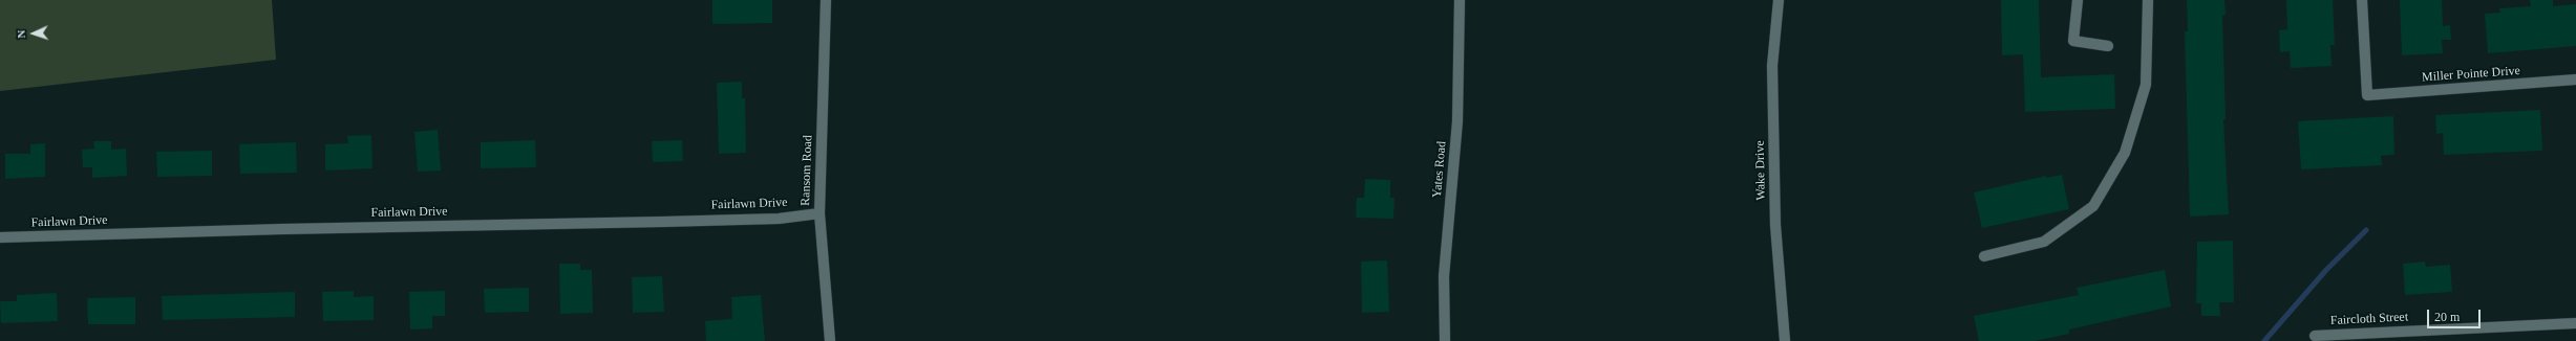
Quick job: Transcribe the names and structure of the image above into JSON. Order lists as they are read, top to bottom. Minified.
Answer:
{"streets":{"street":["Miller Pointe Drive","Yates Road","Ransom Road","Wake Drive","Fairlawn Drive","Faircloth Street"]},"crossings":[["Ransom Road","Fairlawn Drive"]],"scale_bar":"20 m","north":"left"}
